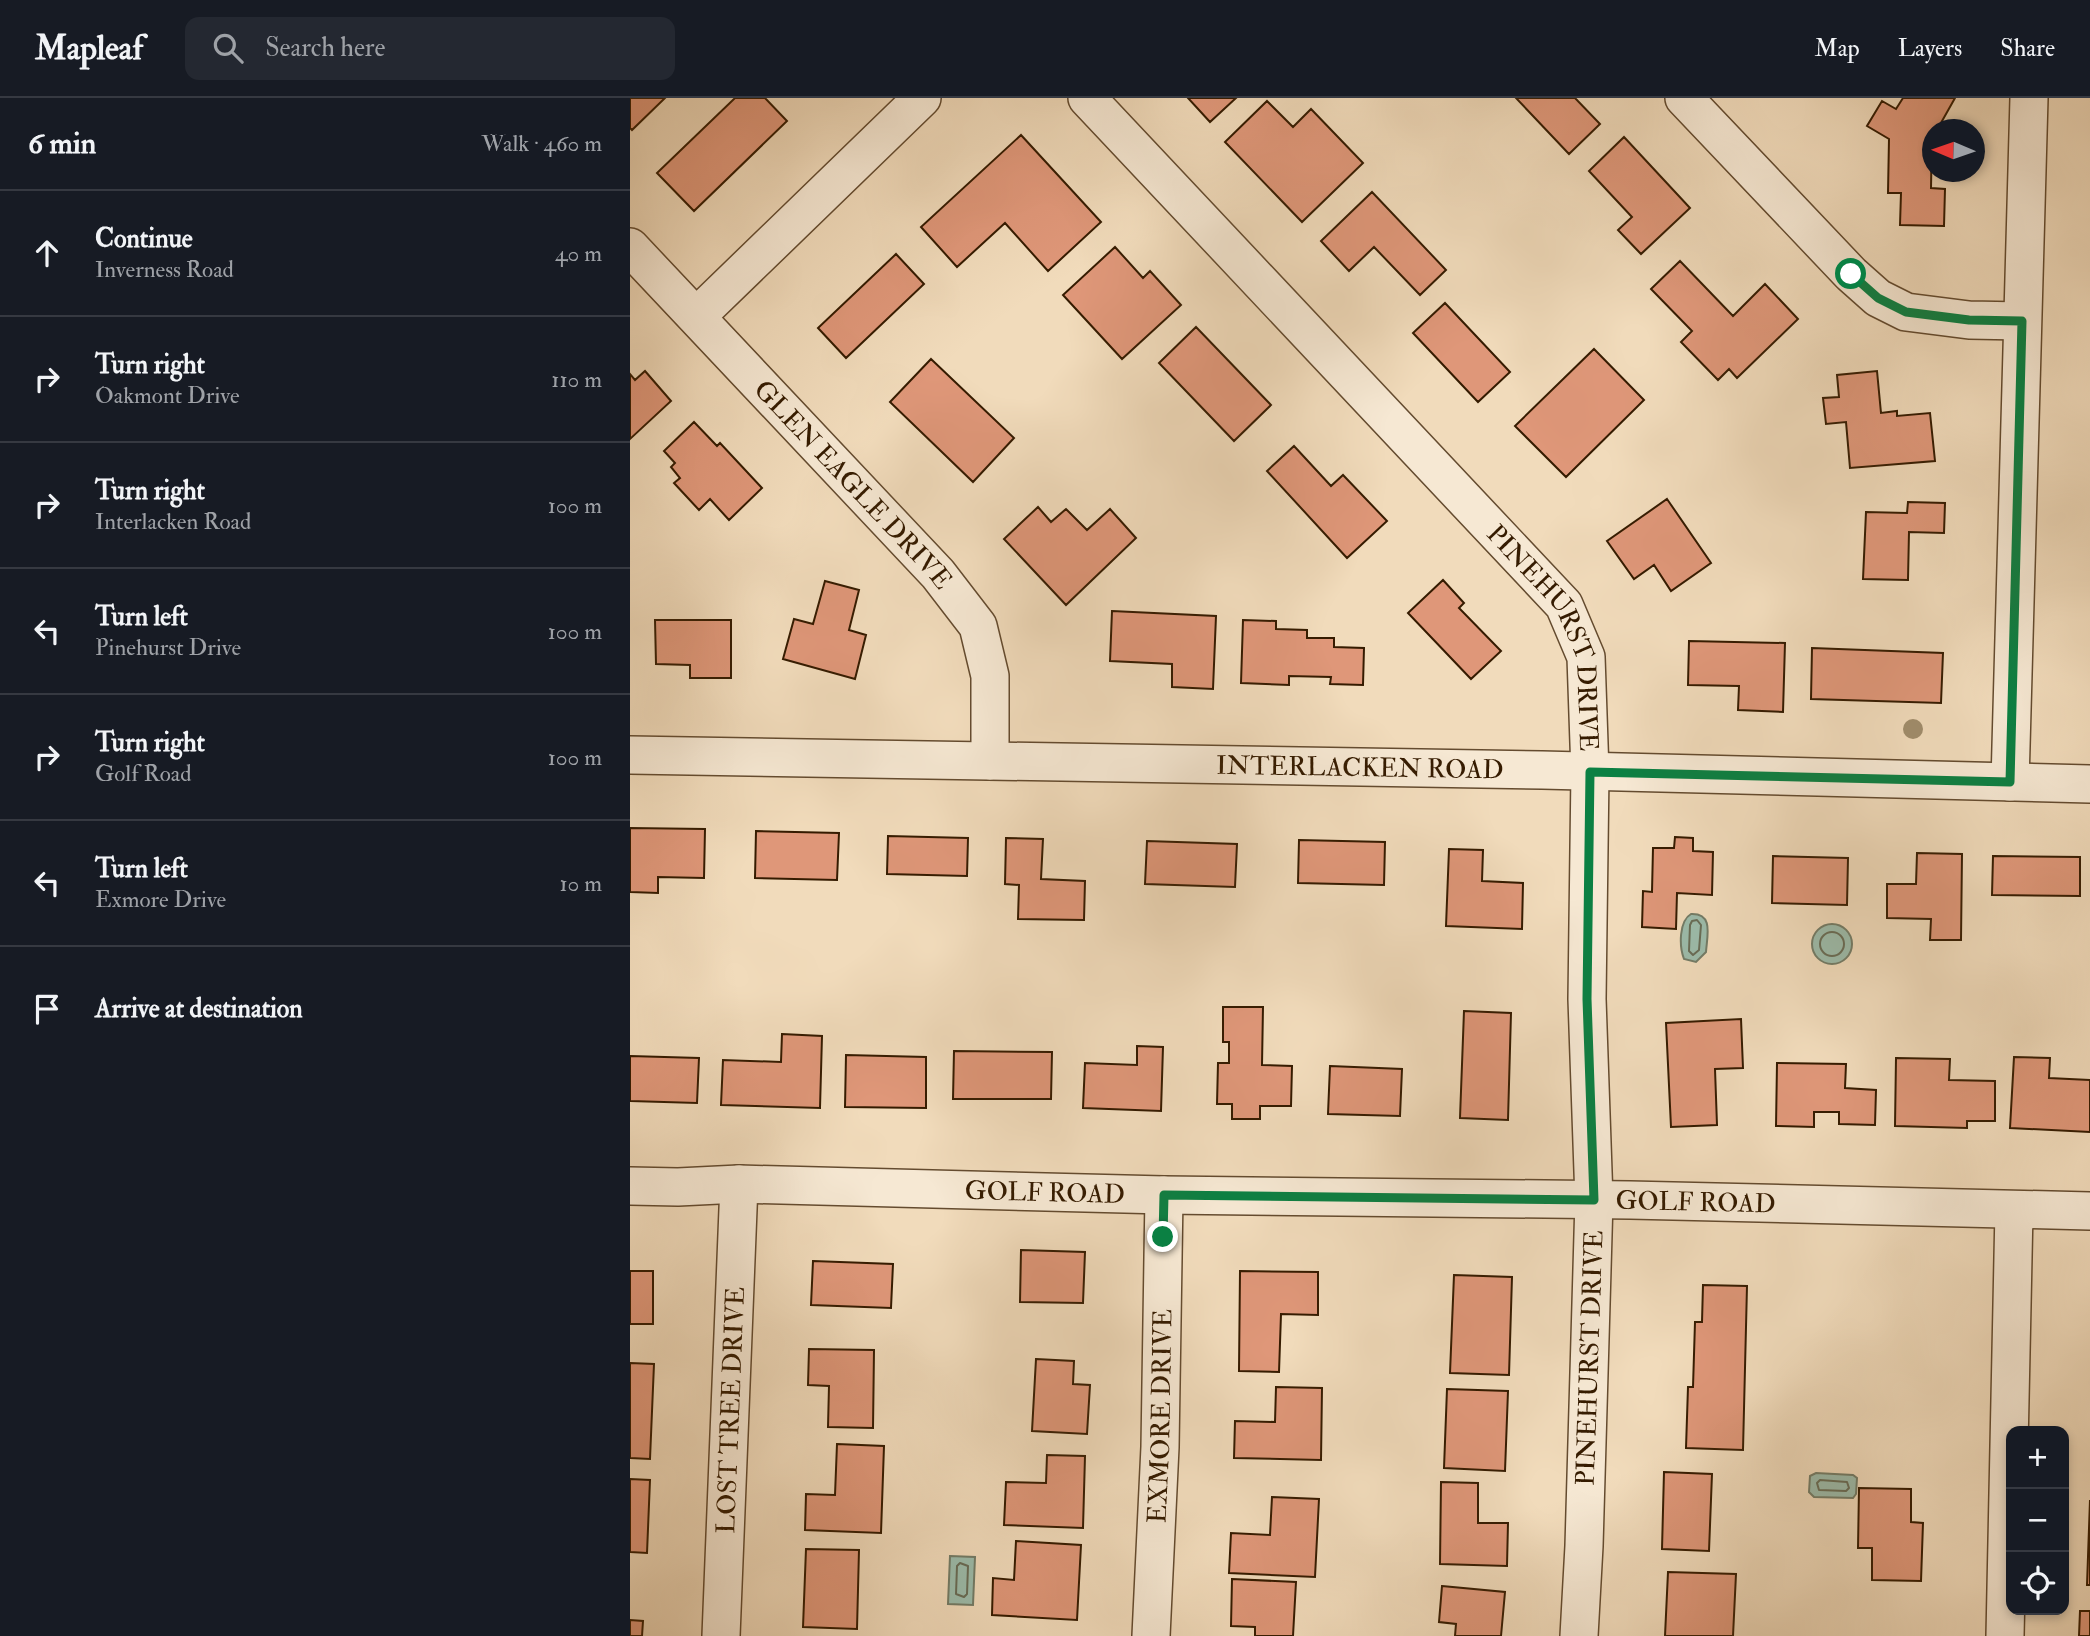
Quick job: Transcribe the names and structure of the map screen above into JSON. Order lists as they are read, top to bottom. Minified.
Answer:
{"streets":{"street":["GLEN EAGLE DRIVE","PINEHURST DRIVE","INTERLACKEN ROAD","GOLF ROAD","LOST TREE DRIVE","EXMORE DRIVE"]},"crossings":[["GLEN EAGLE DRIVE","INTERLACKEN ROAD"],["PINEHURST DRIVE","INTERLACKEN ROAD"],["PINEHURST DRIVE","GOLF ROAD"],["GOLF ROAD","LOST TREE DRIVE"],["GOLF ROAD","EXMORE DRIVE"]],"north":"left","page":{"header":"Mapleaf","search":"Search here","nav":["Map","Layers","Share"],"heading":["6 min","Walk · 460 m"],"list":[["Continue","Inverness Road","40 m"],["Turn right","Oakmont Drive","110 m"],["Turn right","Interlacken Road","100 m"],["Turn left","Pinehurst Drive","100 m"],["Turn right","Golf Road","100 m"],["Turn left","Exmore Drive","10 m"],"Arrive at destination"],"map_buttons":["+","−"]}}
